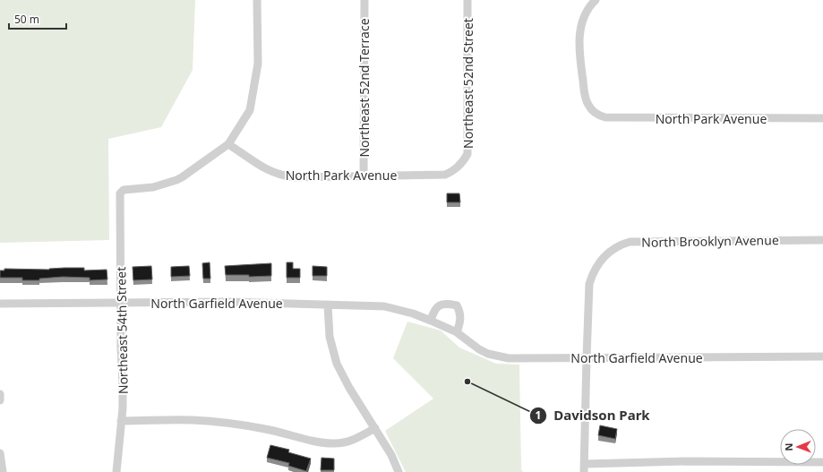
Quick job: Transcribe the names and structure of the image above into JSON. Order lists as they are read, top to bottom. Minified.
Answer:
{"streets":{"street":["Northeast 52nd Street","Northeast 52nd Terrace","North Park Avenue","North Brooklyn Avenue","North Garfield Avenue","Northeast 54th Street"]},"crossings":[["Northeast 52nd Street","North Park Avenue"],["Northeast 52nd Terrace","North Park Avenue"],["North Park Avenue","Northeast 54th Street"],["North Brooklyn Avenue","North Garfield Avenue"],["North Garfield Avenue","Northeast 54th Street"]],"places":["Davidson Park"],"scale_bar":"50 m","north":"left"}
